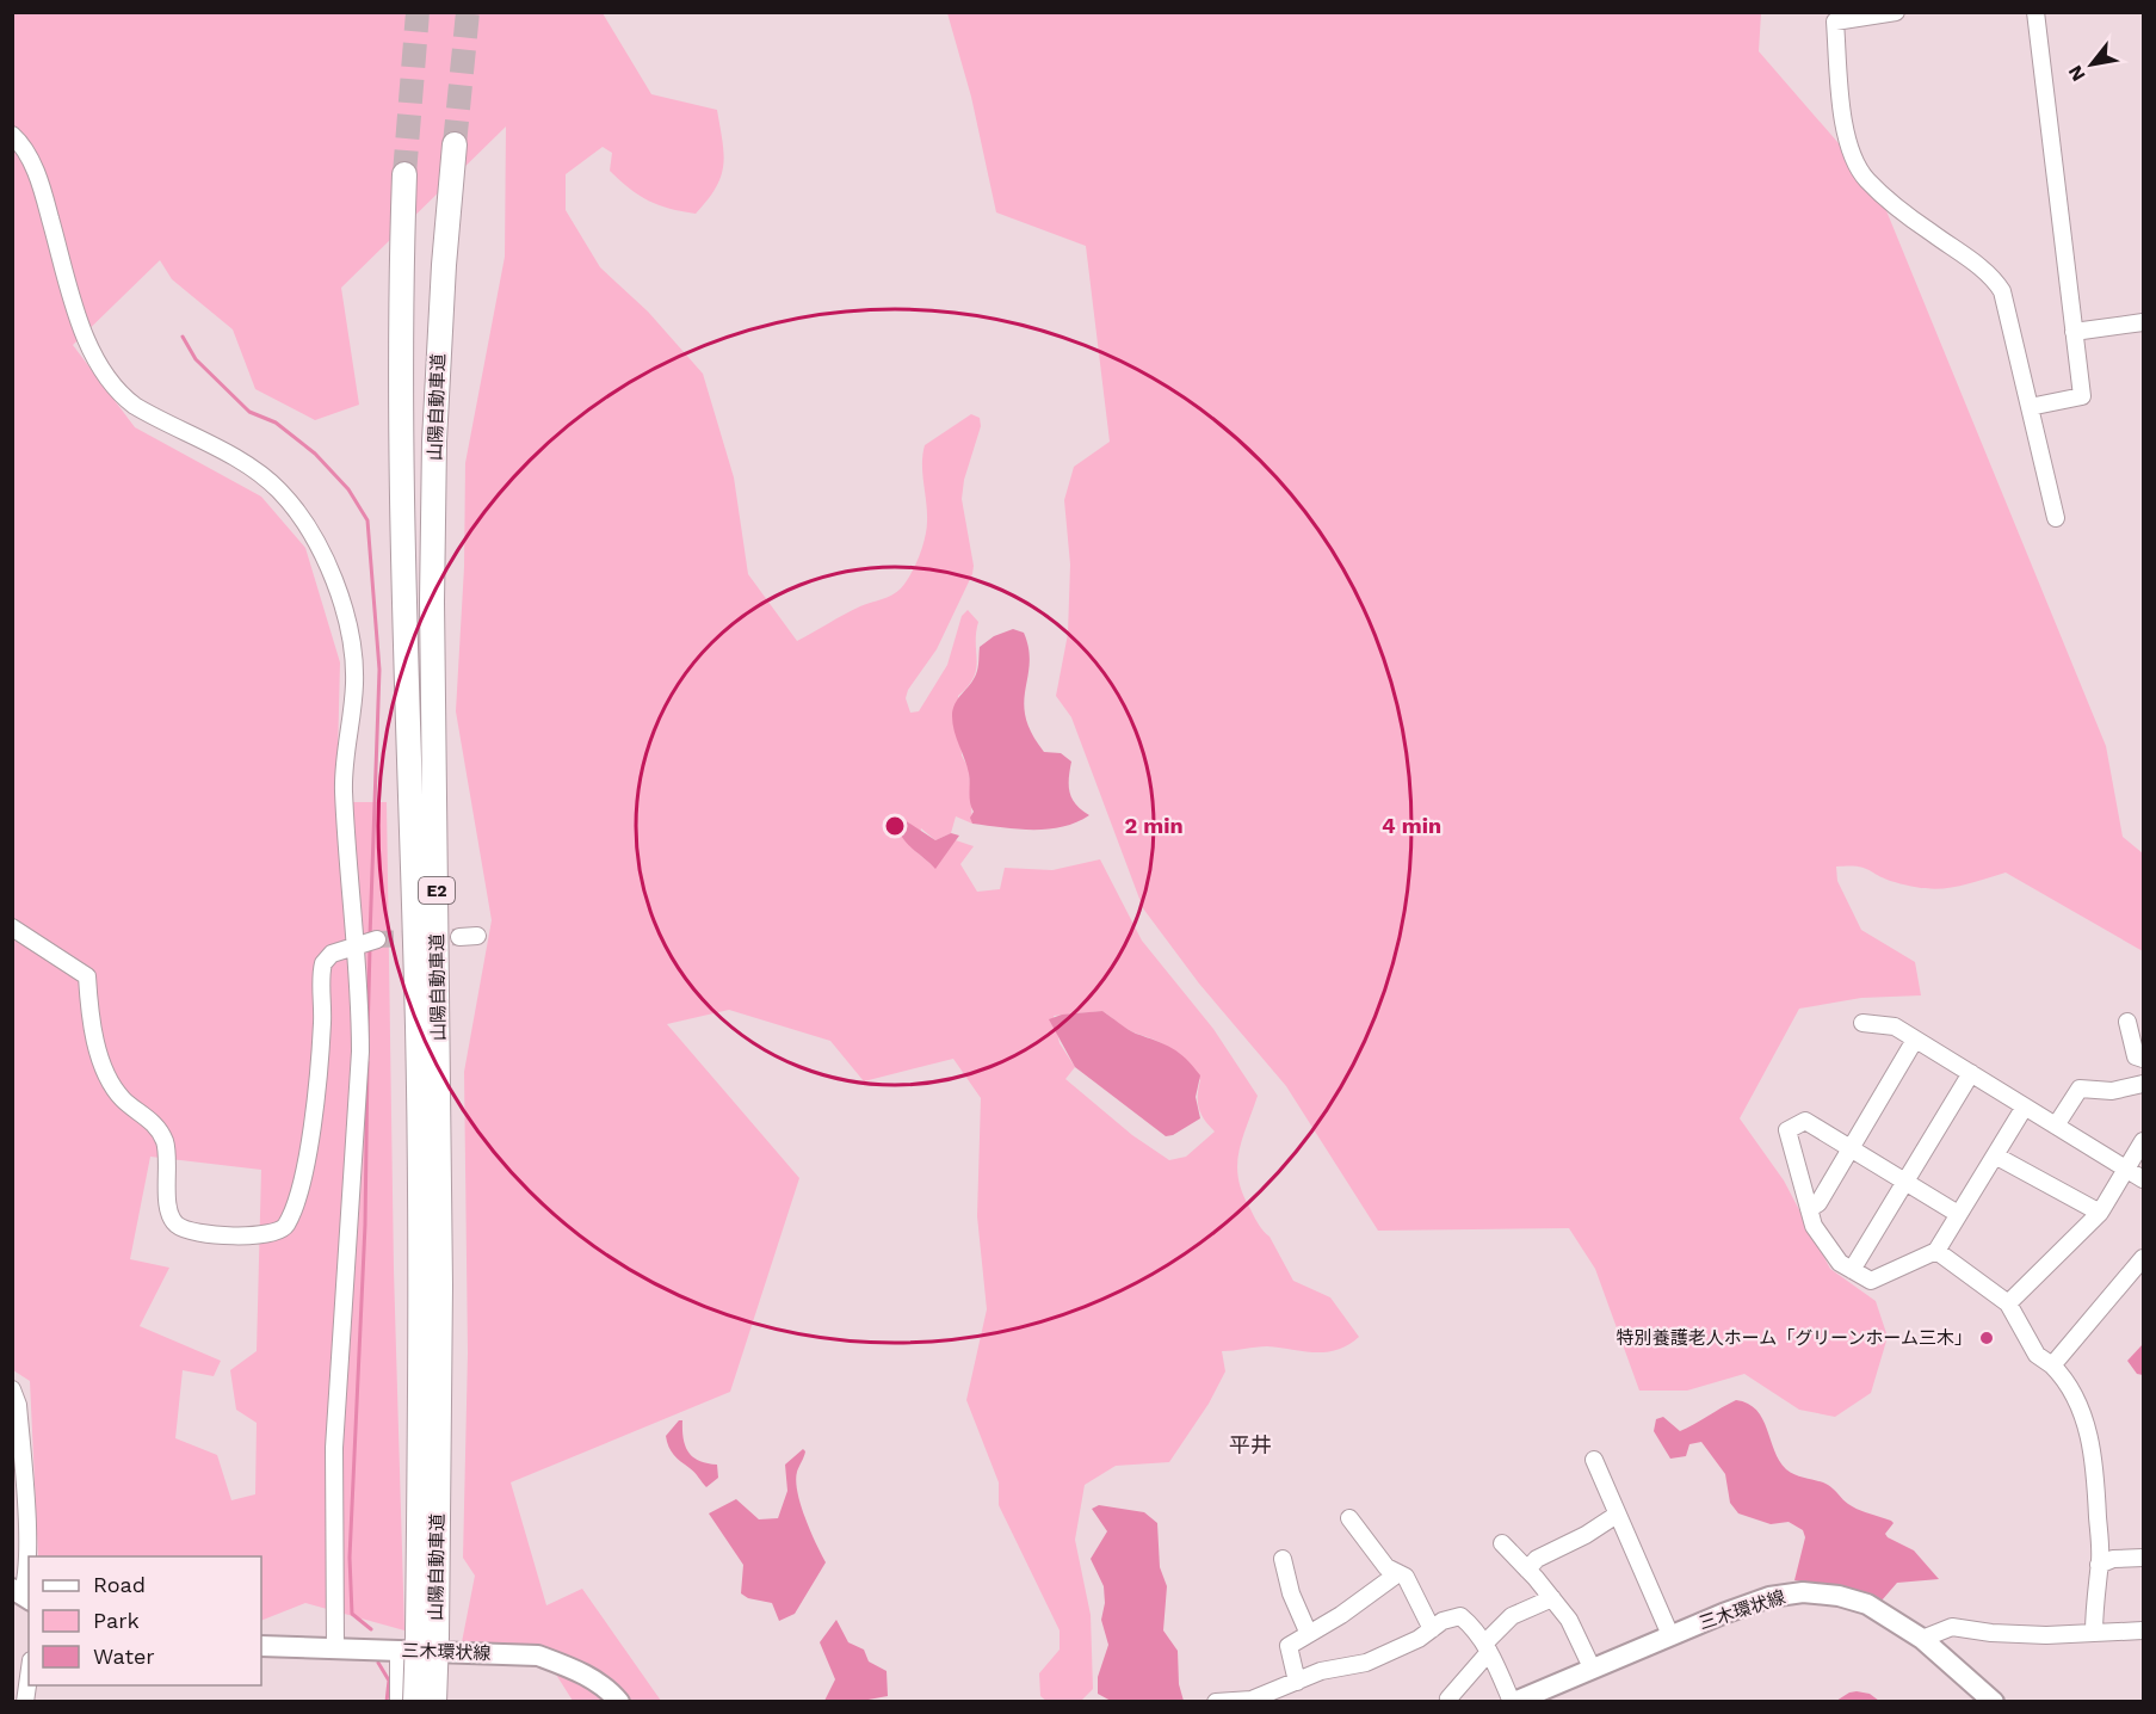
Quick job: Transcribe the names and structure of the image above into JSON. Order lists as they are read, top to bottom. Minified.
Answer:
{"streets":{"highway":["山陽自動車道","E2"],"main road":["三木環状線"]},"crossings":[["山陽自動車道","三木環状線"]],"districts":["平井"],"places":["特別養護老人ホーム「グリーンホーム三木」"],"legend":["Road","Park","Water"],"north":"bottom left","rings":["2 min","4 min"]}
